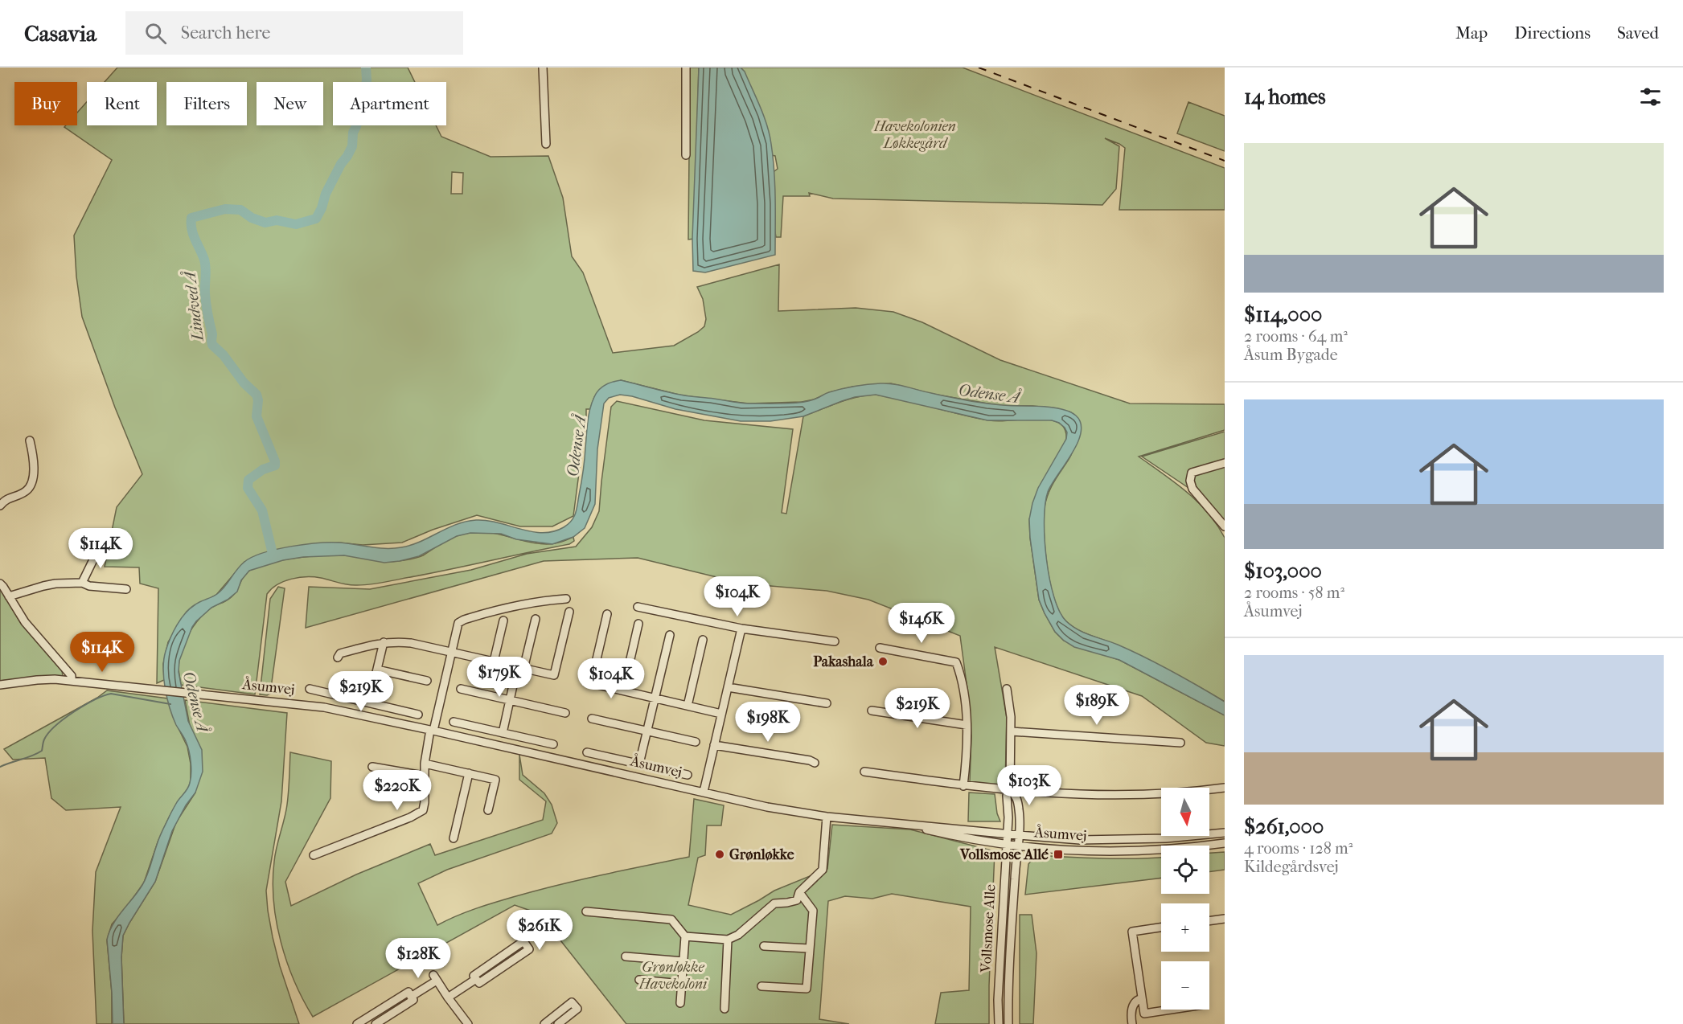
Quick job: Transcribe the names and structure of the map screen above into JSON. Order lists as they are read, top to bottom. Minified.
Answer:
{"streets":{"street":["Åsumvej","Vollsmose Alle"]},"crossings":[["Åsumvej","Vollsmose Alle"]],"water":["Lindved Å","Odense Å"],"parks":["Havekolonien Løkkegård","Grønløkke Havekoloni"],"places":{"other":["Pakashala","Grønløkke"],"transit":["Vollsmose Allé"]},"north":"bottom","page":{"header":"Casavia","search":"Search here","nav":["Map","Directions","Saved"],"heading":"14 homes","chip":["Buy","Rent","Filters","New","Apartment"],"list":[{"name":"$114,000","note":"2 rooms · 64 m² · Åsum Bygade"},{"name":"$103,000","note":"2 rooms · 58 m² · Åsumvej"},{"name":"$261,000","note":"4 rooms · 128 m² · Kildegårdsvej"}],"price":["$114K","$104K","$146K","$114K","$179K","$104K","$219K","$189K","$219K","$198K","$103K","$220K","$261K","$128K"],"map_buttons":["+","−"]}}
